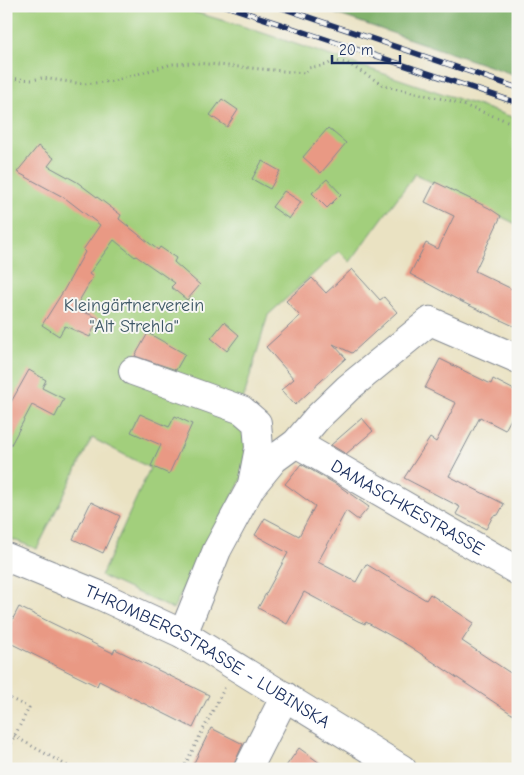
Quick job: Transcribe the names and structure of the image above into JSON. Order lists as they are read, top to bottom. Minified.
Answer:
{"streets":{"street":["DAMASCHKESTRASSE","THROMBERGSTRASSE - LUBINSKA"]},"parks":["Kleingärtnerverein \"Alt Strehla\""],"scale_bar":"20 m"}
